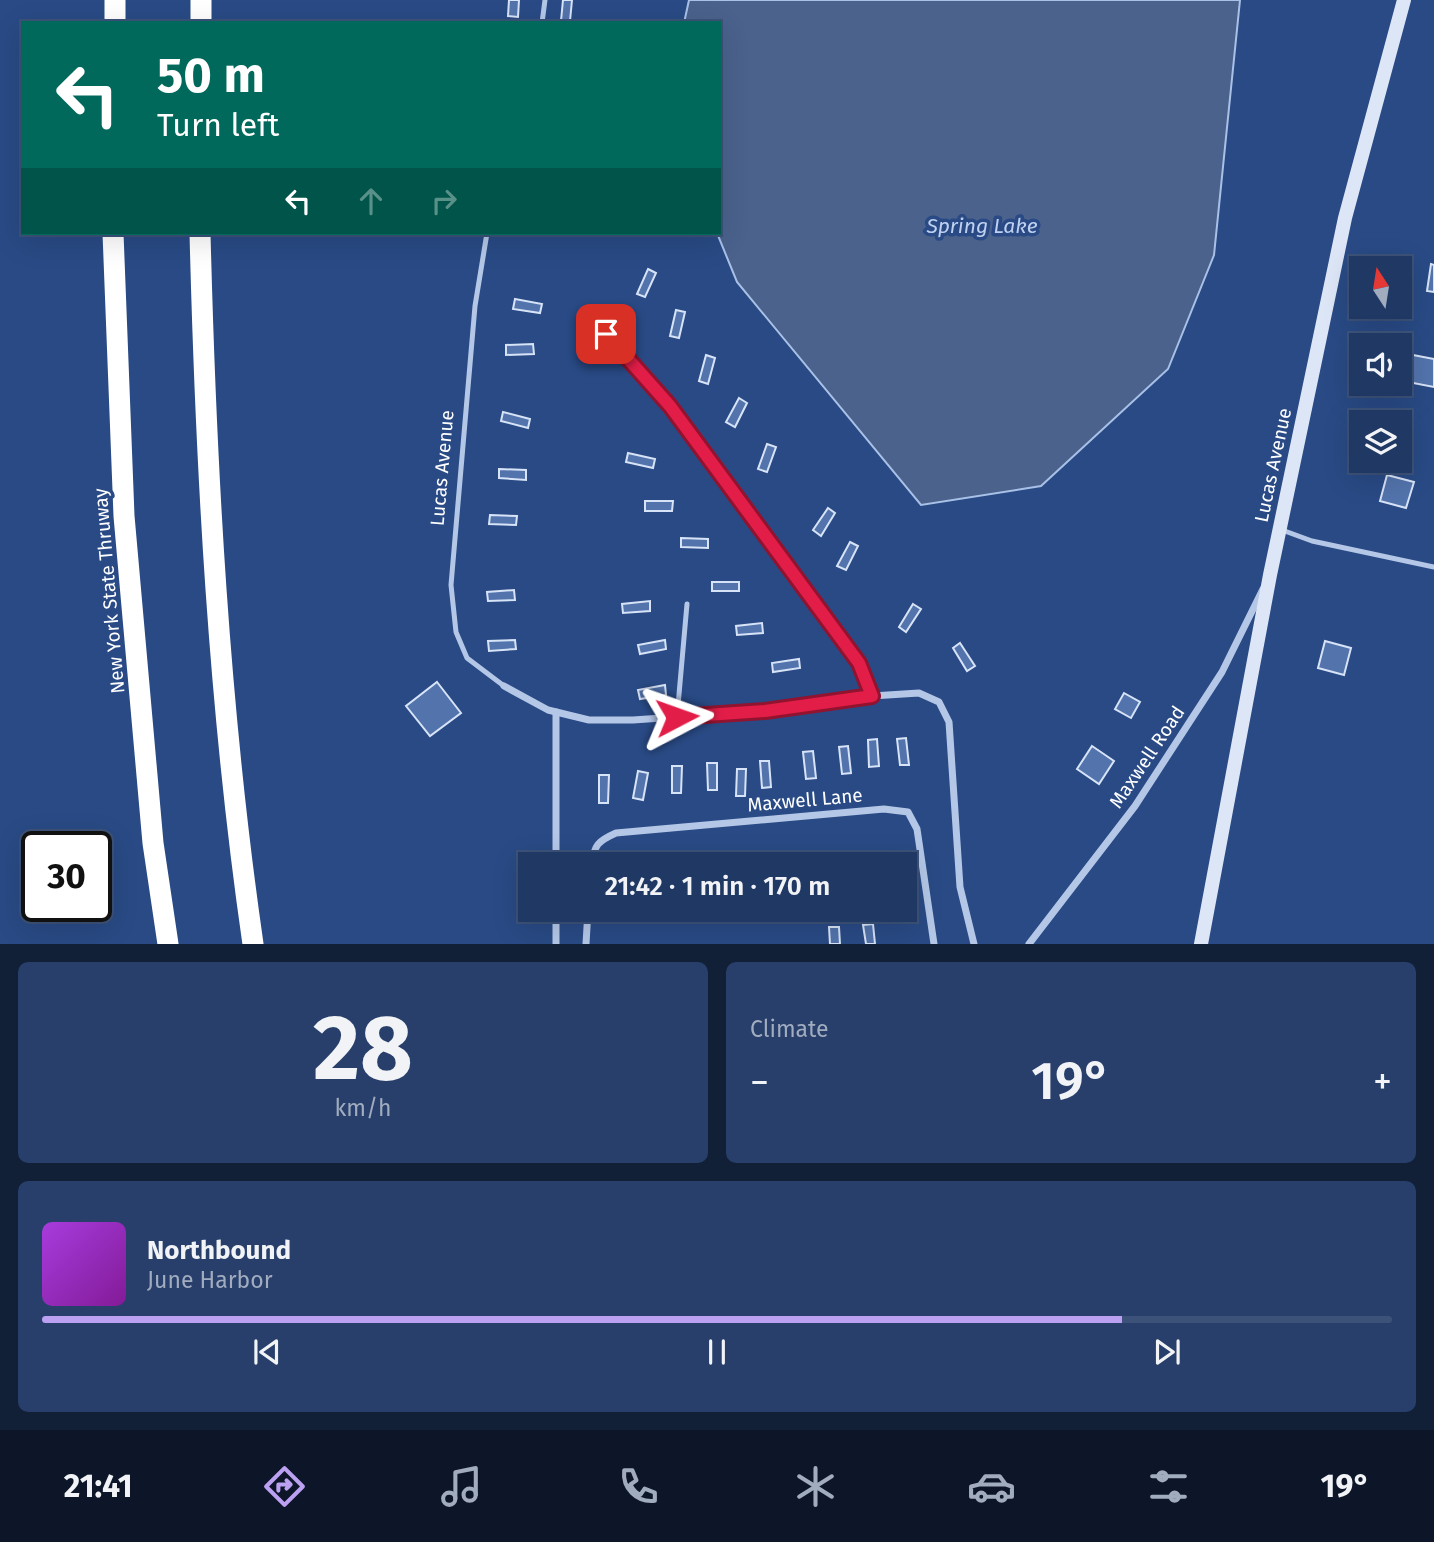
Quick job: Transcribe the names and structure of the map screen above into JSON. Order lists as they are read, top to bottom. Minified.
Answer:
{"streets":{"highway":["New York State Thruway"],"street":["Lucas Avenue","Maxwell Road","Maxwell Lane"]},"crossings":[["Lucas Avenue","Maxwell Road"]],"water":["Spring Lake"],"north":"top","page":{"turn":["50 m","Turn left"],"limit":"30","trip":"21:42 · 1 min · 170 m","tile":[["28","km/h"],"Climate"],"heat":["−","19°","+"],"song":["Northbound","June Harbor"],"tabs":["21:41","19°"]}}
